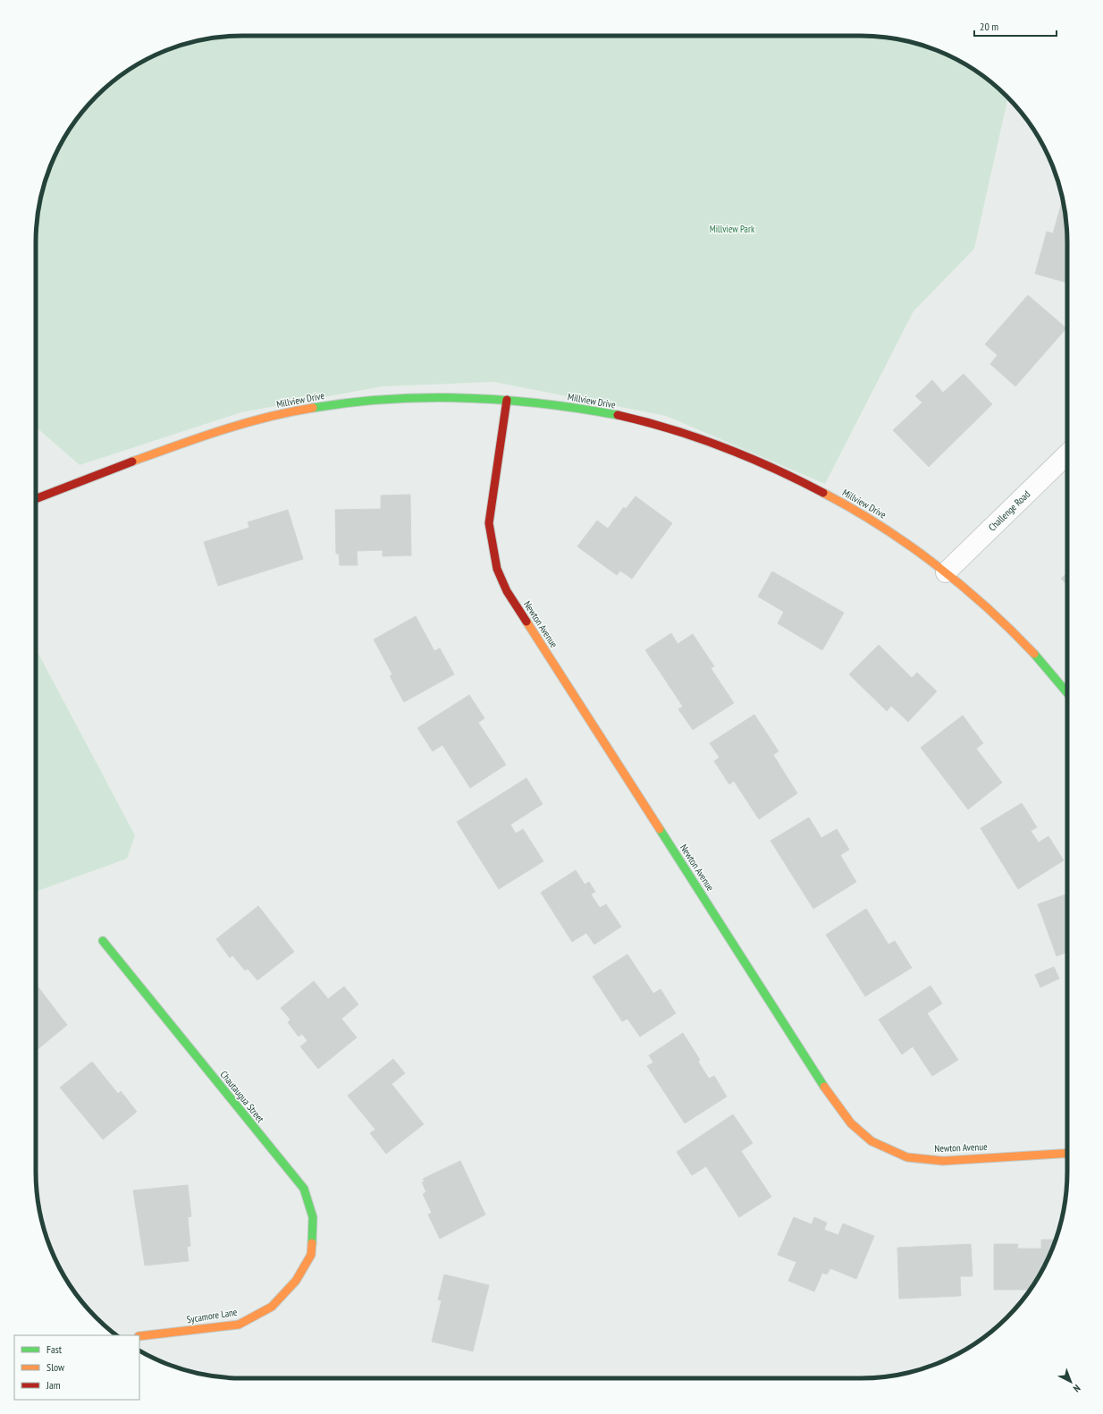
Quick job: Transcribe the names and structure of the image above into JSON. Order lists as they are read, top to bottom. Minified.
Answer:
{"streets":{"street":["Millview Drive","Challenge Road","Newton Avenue","Chautaugua Street","Sycamore Lane"]},"crossings":[["Millview Drive","Challenge Road"],["Millview Drive","Newton Avenue"],["Chautaugua Street","Sycamore Lane"]],"parks":["Millview Park"],"legend":["Fast","Slow","Jam"],"scale_bar":"20 m","north":"bottom right"}
